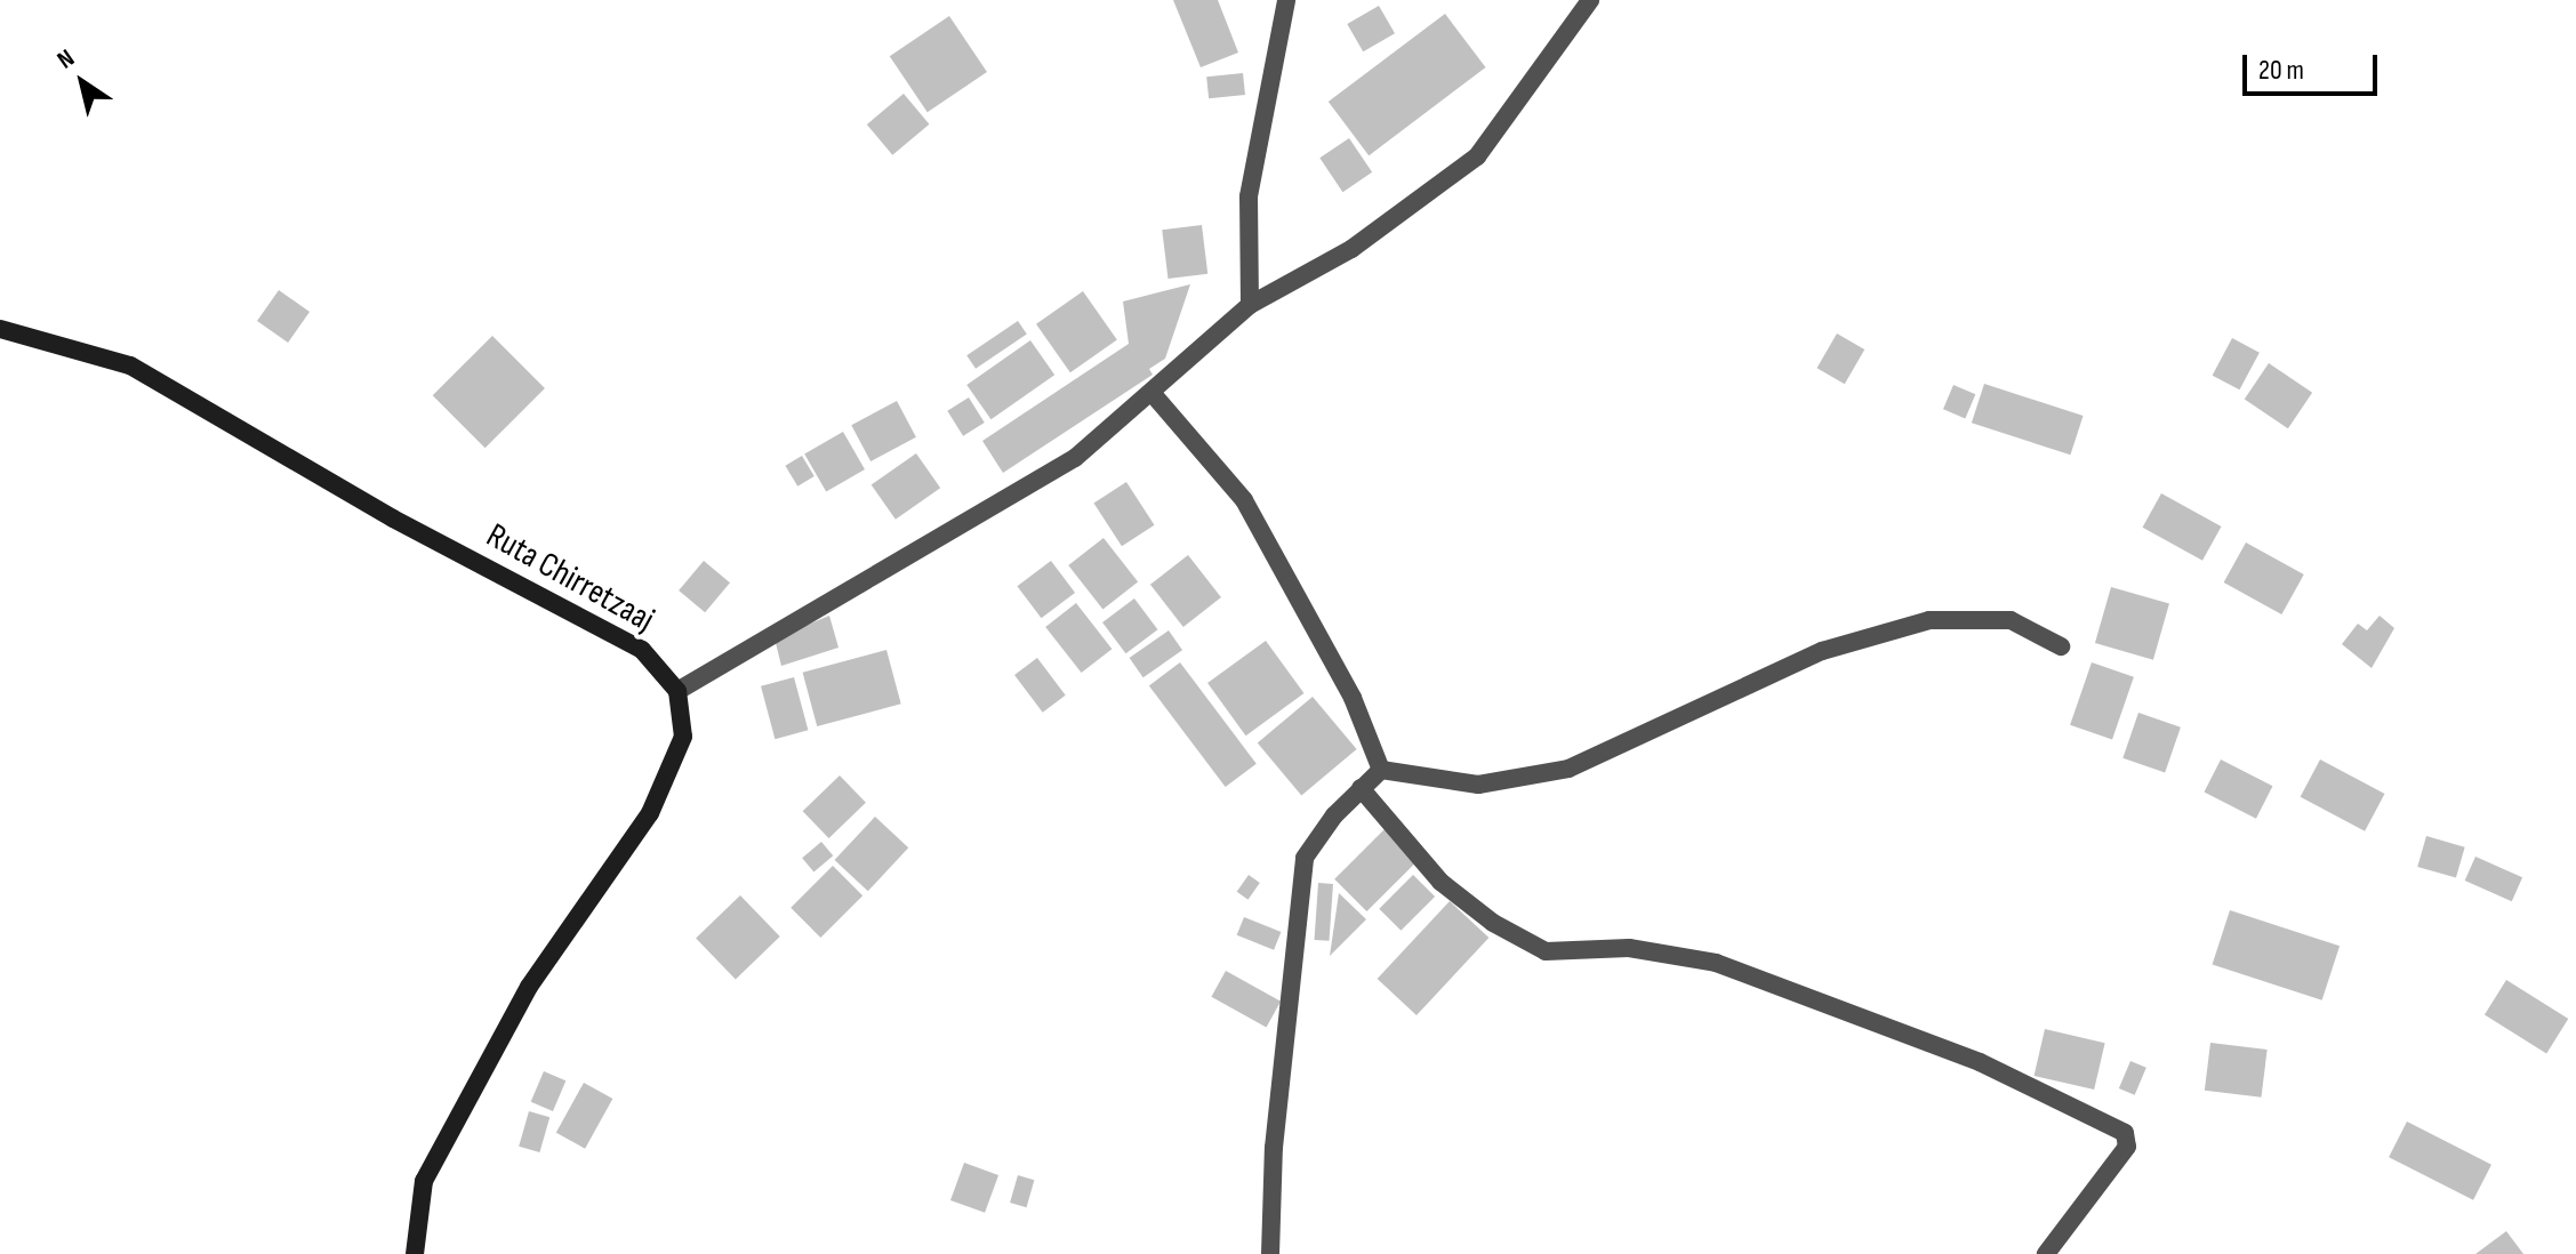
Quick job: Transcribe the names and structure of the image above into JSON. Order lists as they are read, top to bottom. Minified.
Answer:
{"streets":{"street":["Ruta Chirretzaaj"]},"scale_bar":"20 m","north":"top left"}
